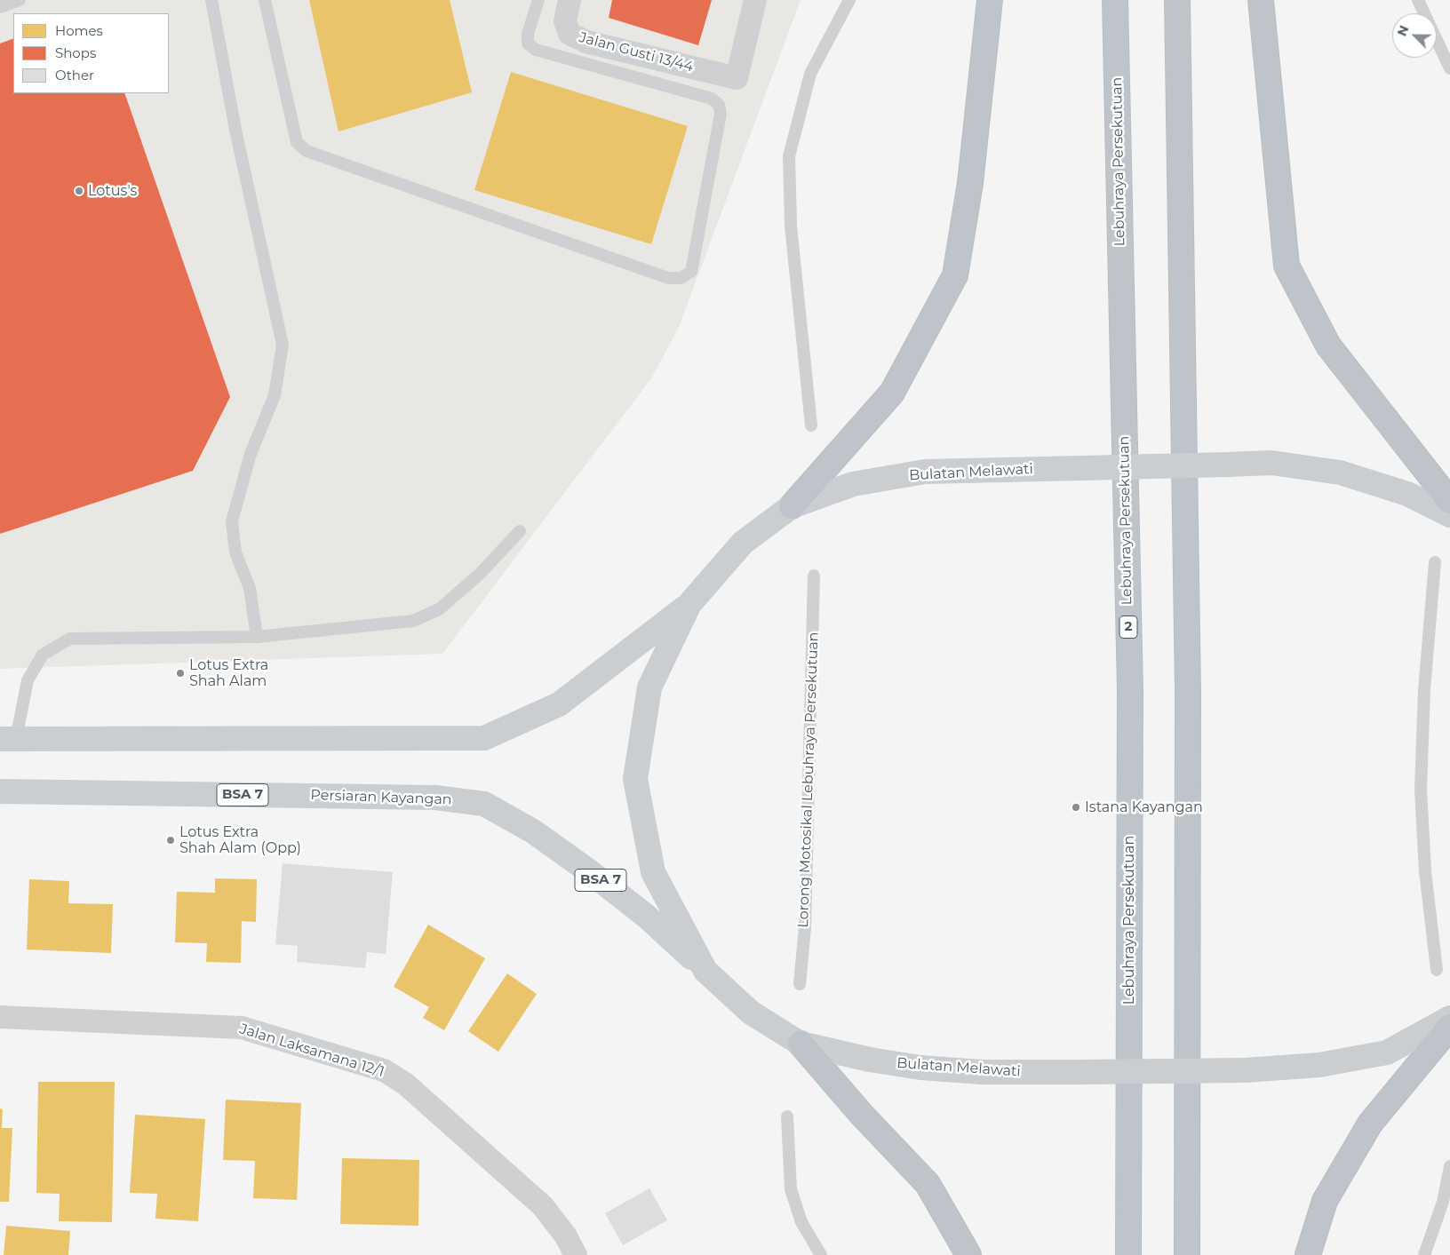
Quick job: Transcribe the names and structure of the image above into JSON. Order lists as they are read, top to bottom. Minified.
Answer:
{"streets":{"highway":["Lebuhraya Persekutuan","2"],"main road":["Bulatan Melawati","BSA 7","Persiaran Kayangan"],"street":["Jalan Gusti 13/44","Jalan Laksamana 12/1"],"lane":["Lorong Motosikal Lebuhraya Persekutuan"]},"crossings":[["Bulatan Melawati","Persiaran Kayangan"]],"places":["Lotus's","Lotus Extra Shah Alam","Istana Kayangan","Lotus Extra Shah Alam (Opp)"],"legend":["Homes","Shops","Other"],"north":"top left"}
